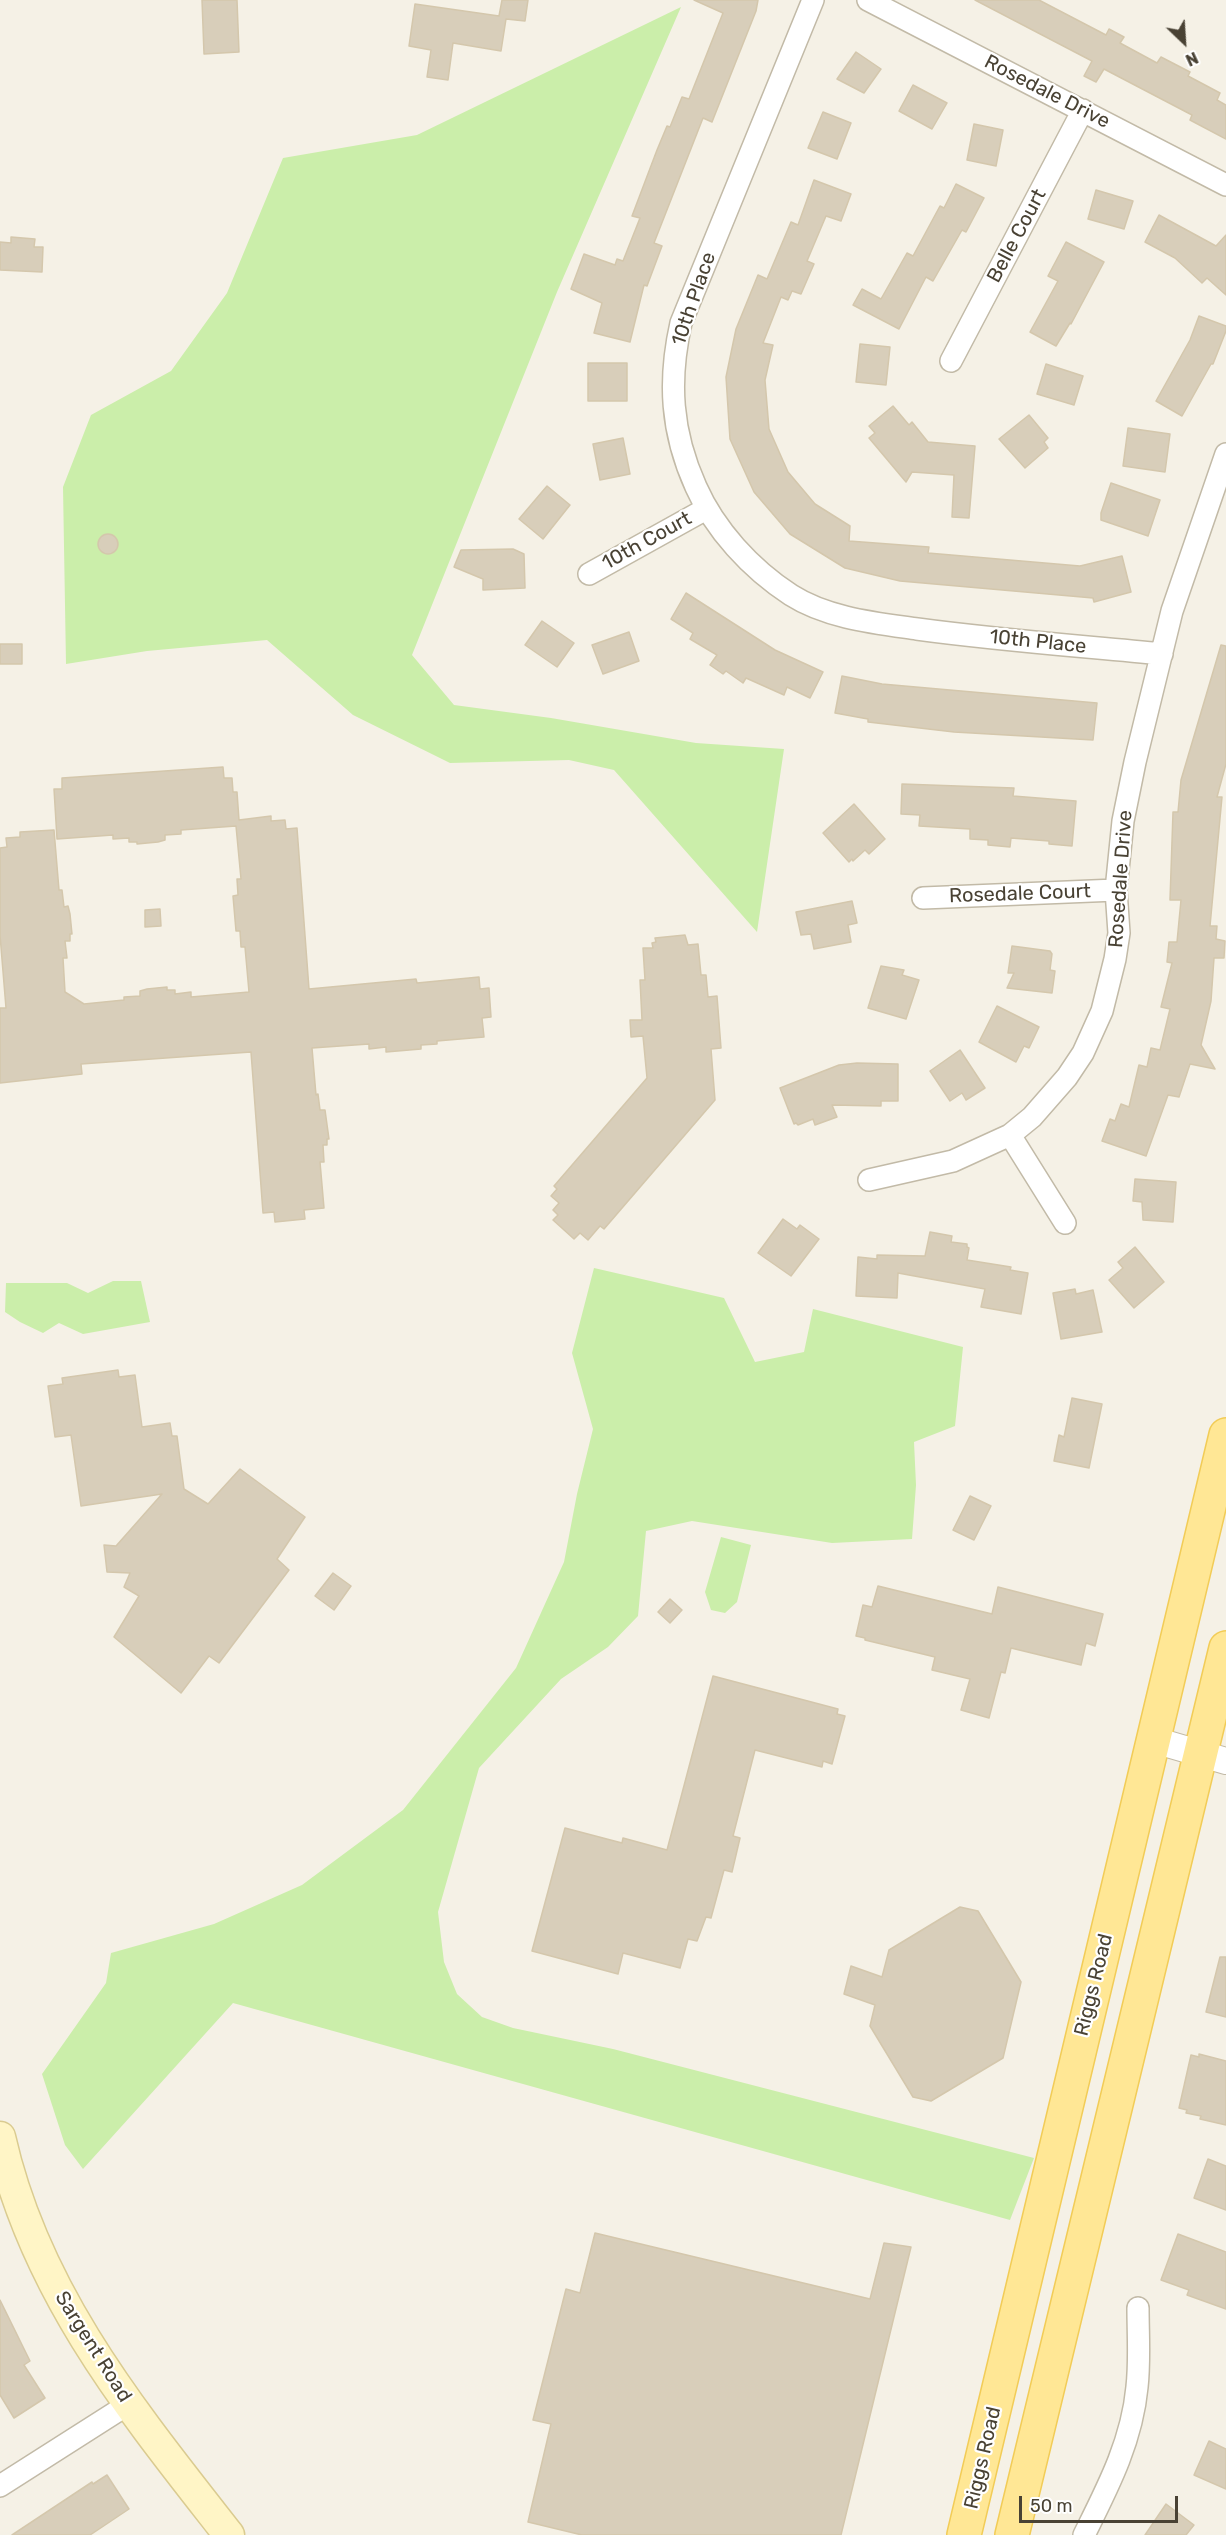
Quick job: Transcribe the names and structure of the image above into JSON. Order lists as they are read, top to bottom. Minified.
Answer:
{"streets":{"main road":["Riggs Road","Sargent Road"],"street":["Rosedale Drive","Belle Court","10th Place","10th Court","Rosedale Court"]},"crossings":[["Rosedale Drive","Belle Court"],["Rosedale Drive","10th Place"],["Rosedale Drive","Rosedale Court"],["10th Place","10th Court"]],"scale_bar":"50 m","north":"bottom right"}
